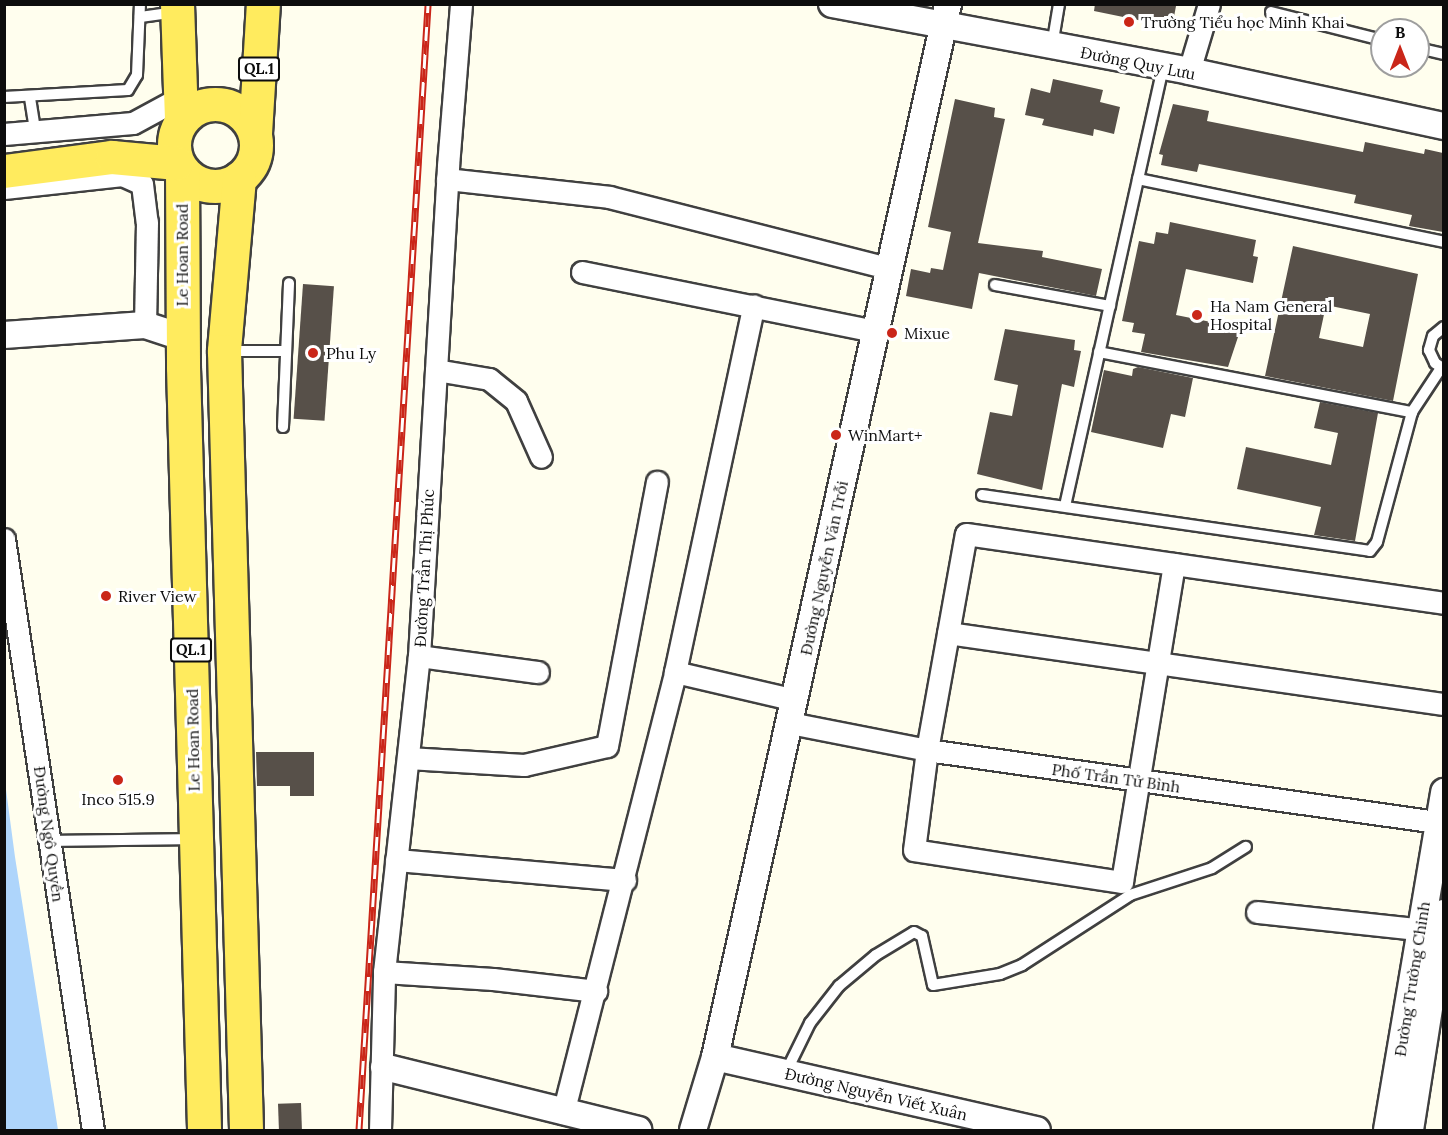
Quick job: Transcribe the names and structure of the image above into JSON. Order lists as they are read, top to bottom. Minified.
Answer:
{"streets":{"main road":["QL.1","Le Hoan Road"],"street":["Đường Quy Lưu","Đường Trần Thị Phúc","Đường Nguyễn Văn Trỗi","Phố Trần Tử Bình","Đường Ngô Quyền","Đường Trường Chinh","Đường Nguyễn Viết Xuân"]},"crossings":[["Đường Quy Lưu","Đường Nguyễn Văn Trỗi"],["QL.1","Le Hoan Road"],["Đường Nguyễn Văn Trỗi","Phố Trần Tử Bình"],["Đường Nguyễn Văn Trỗi","Đường Nguyễn Viết Xuân"],["Phố Trần Tử Bình","Đường Trường Chinh"]],"places":["Trường Tiểu học Minh Khai","Ha Nam General Hospital","Mixue","Phu Ly","WinMart+","River View","Inco 515.9"],"north":"top"}
